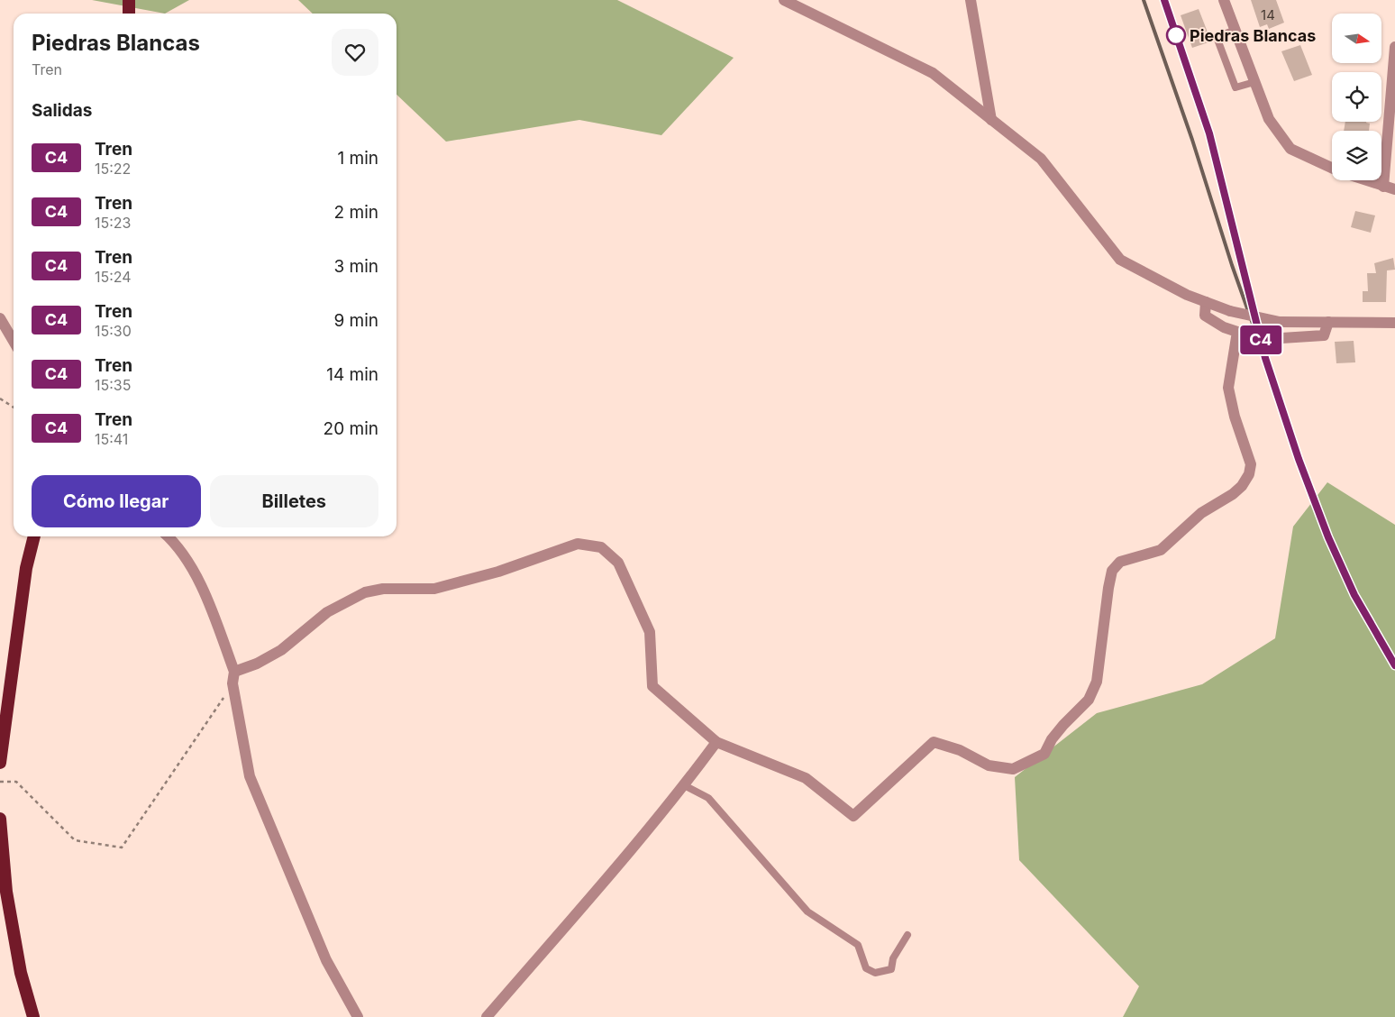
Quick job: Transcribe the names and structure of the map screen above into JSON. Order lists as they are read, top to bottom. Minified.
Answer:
{"places":["Piedras Blancas"],"house_numbers":["14"],"north":"right","page":{"on_map":"C4","heading":[["Piedras Blancas","Tren"],"Salidas"],"list":[{"mark":"C4","name":"Tren","note":"15:22","value":"1 min"},{"mark":"C4","name":"Tren","note":"15:23","value":"2 min"},{"mark":"C4","name":"Tren","note":"15:24","value":"3 min"},{"mark":"C4","name":"Tren","note":"15:30","value":"9 min"},{"mark":"C4","name":"Tren","note":"15:35","value":"14 min"},{"mark":"C4","name":"Tren","note":"15:41","value":"20 min"}],"buttons":["Cómo llegar","Billetes"]}}
